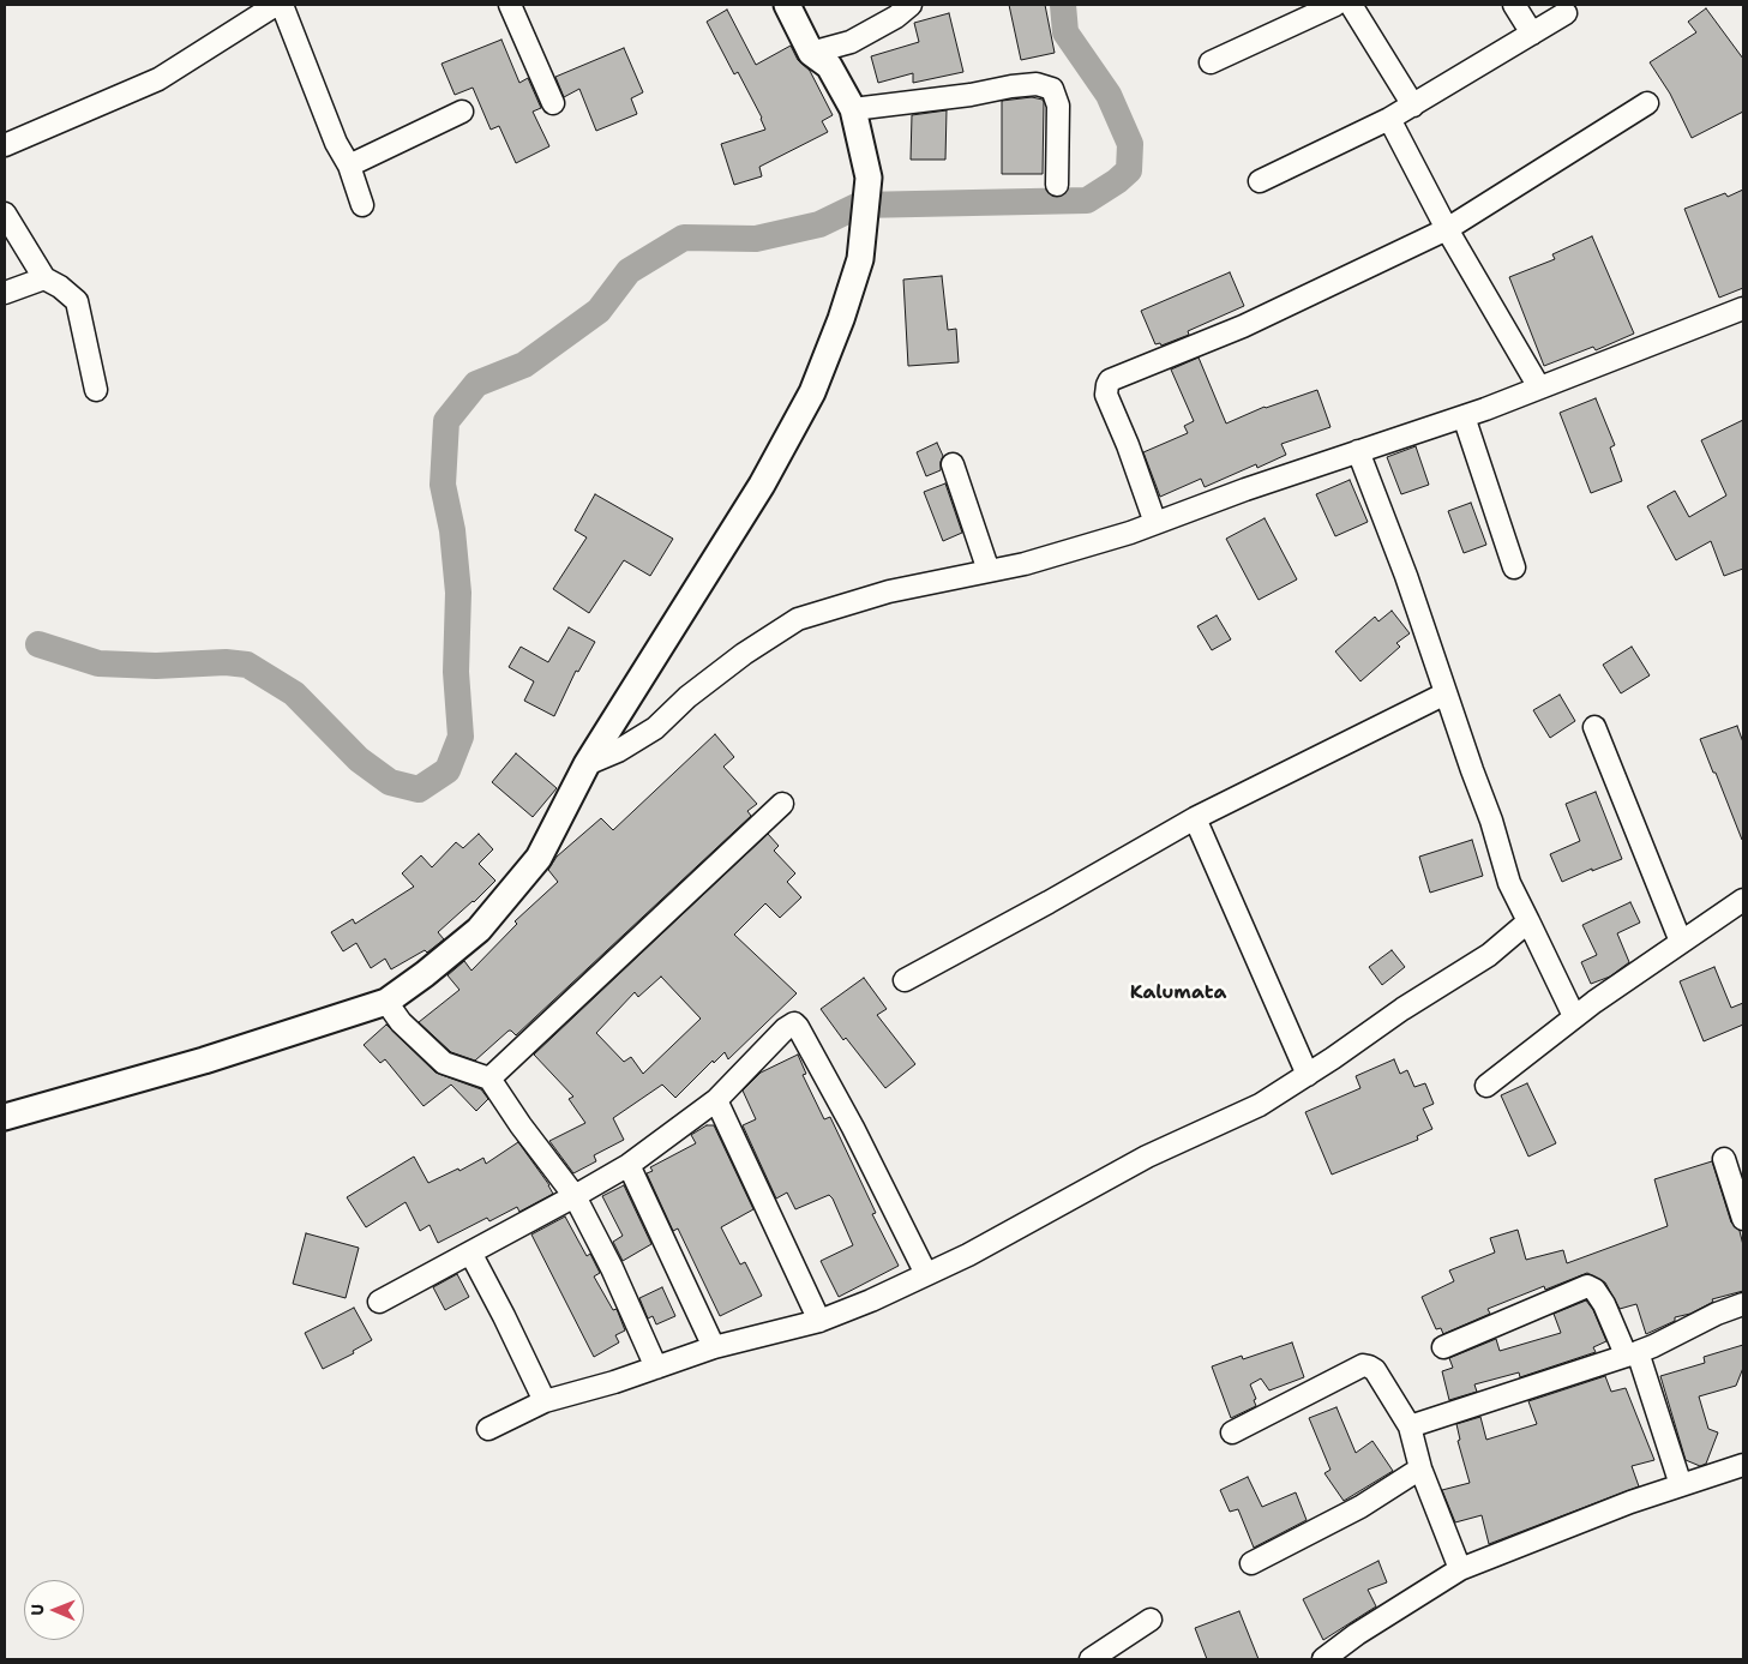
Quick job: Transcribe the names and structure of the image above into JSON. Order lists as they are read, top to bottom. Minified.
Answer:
{"districts":["Kalumata"],"north":"left"}
